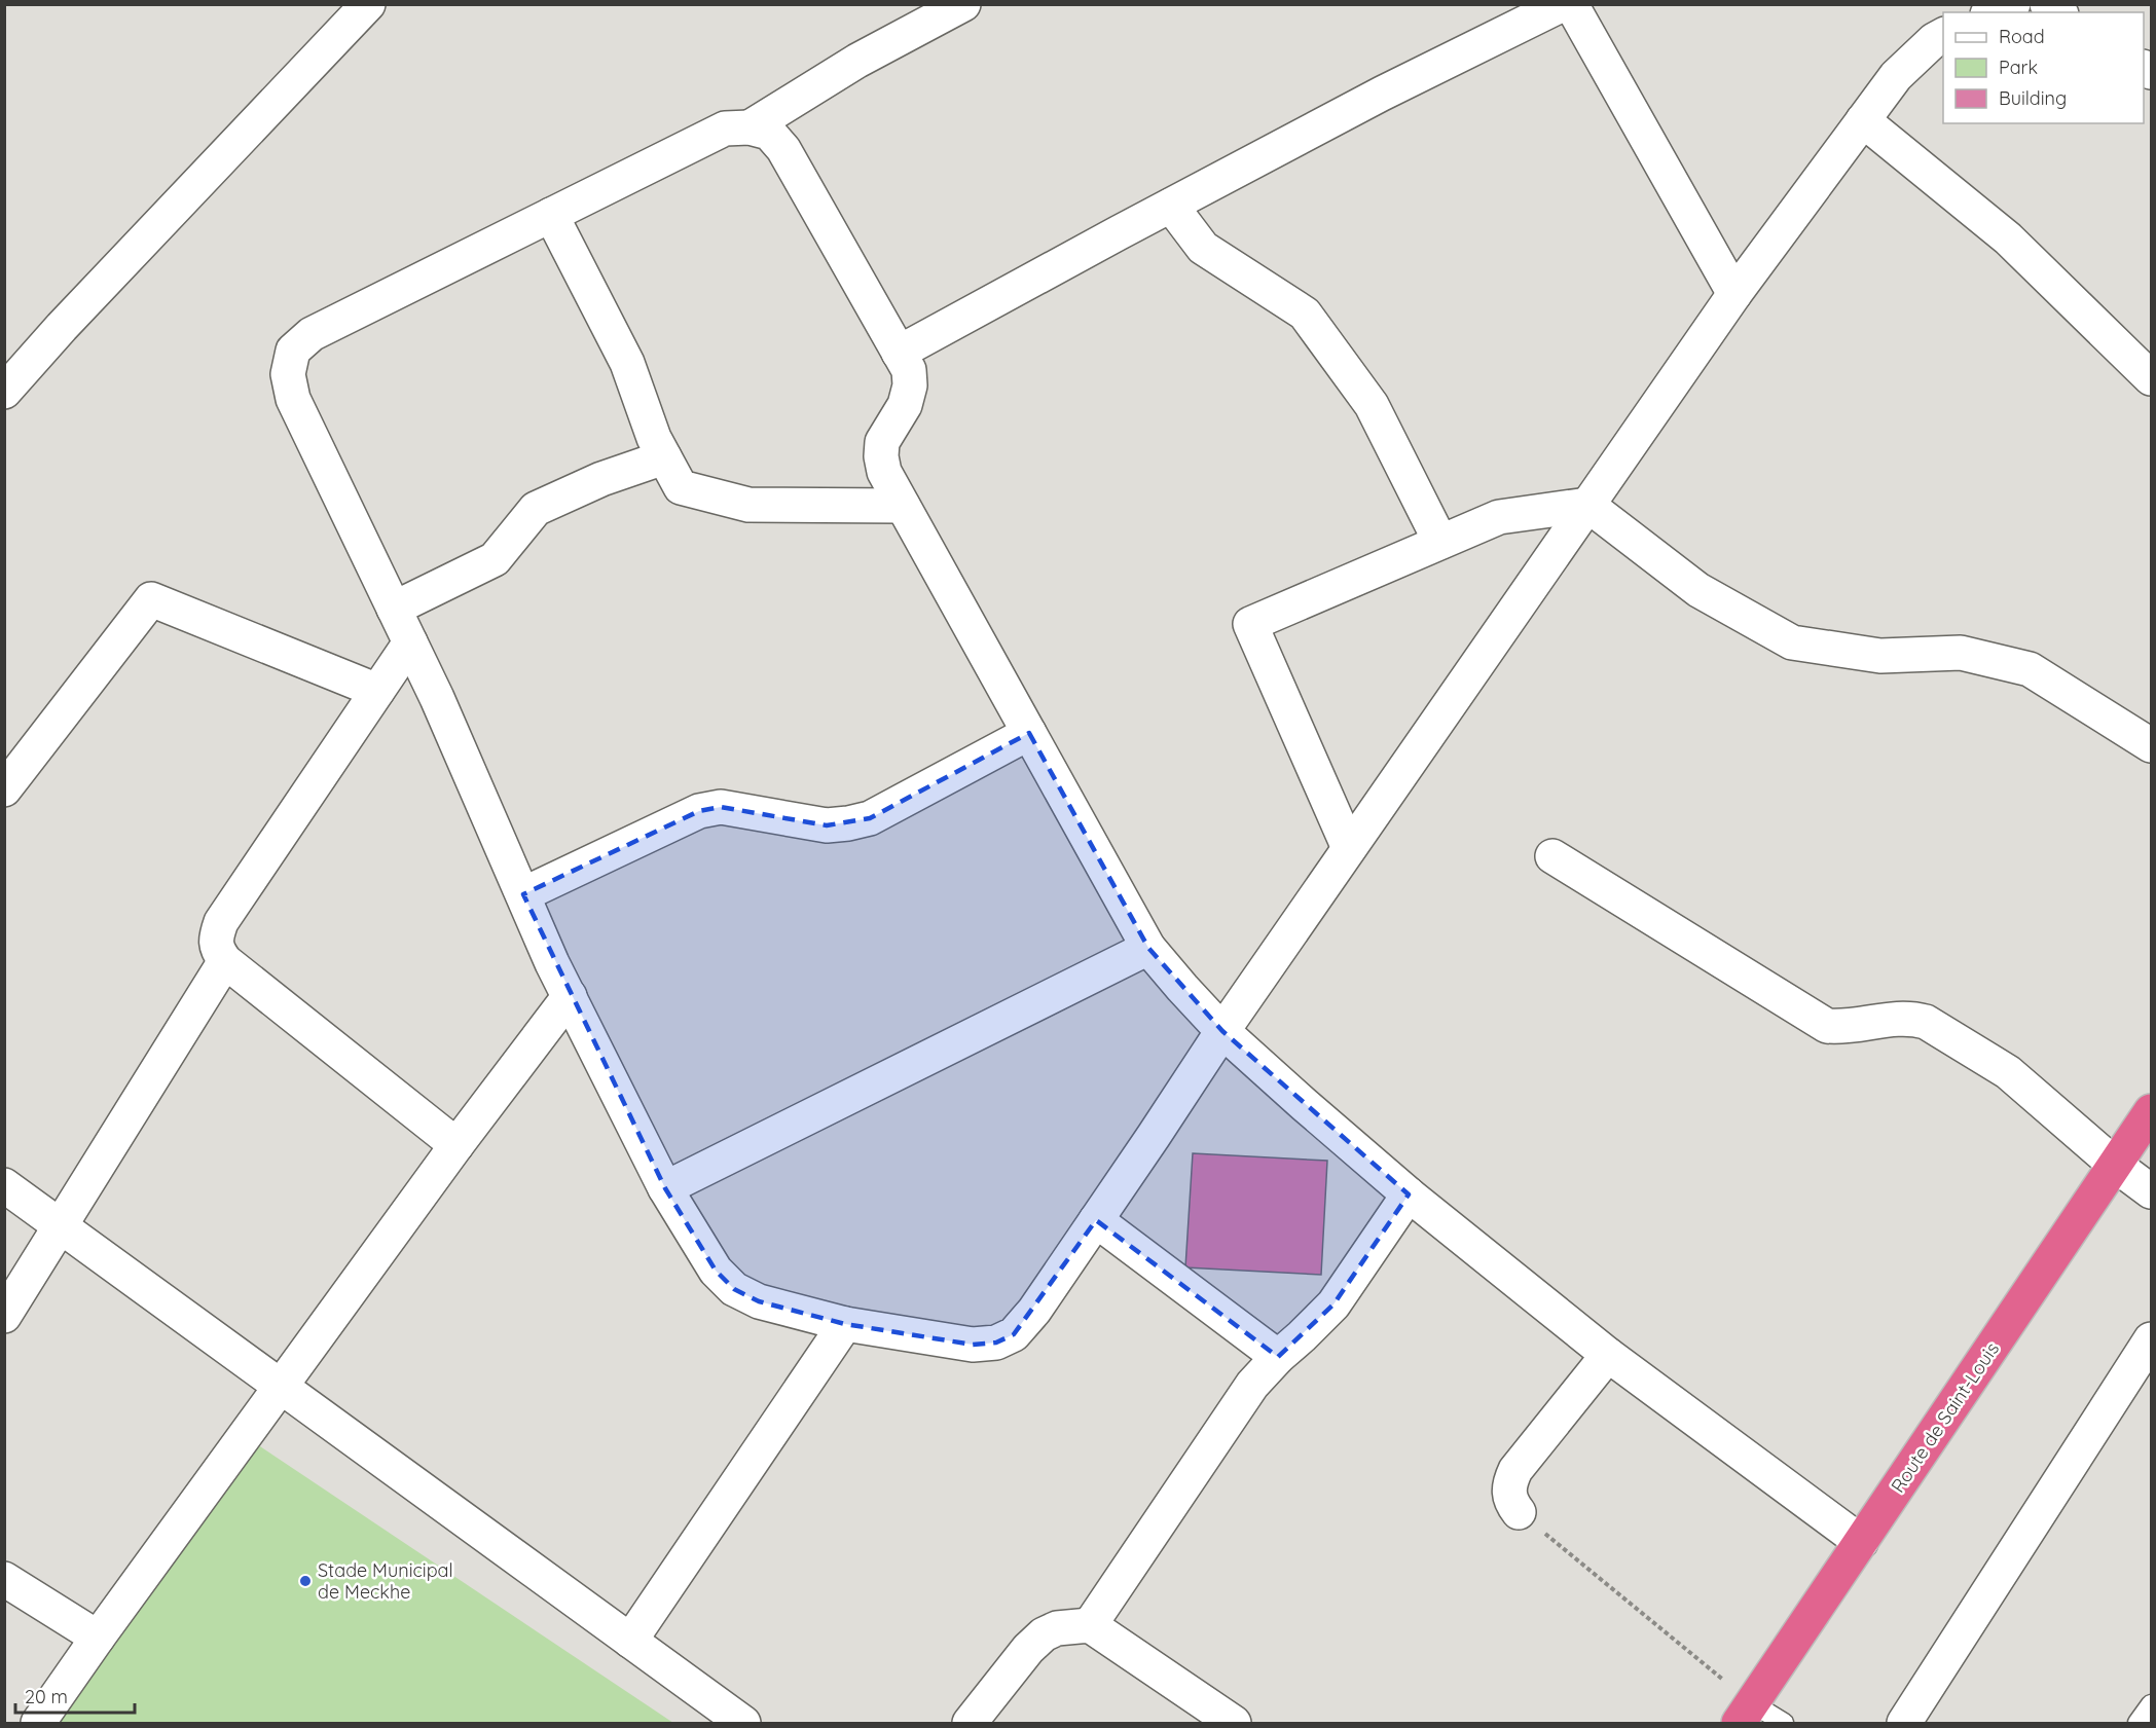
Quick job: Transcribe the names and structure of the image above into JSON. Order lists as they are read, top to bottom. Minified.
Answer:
{"streets":{"highway":["Route de Saint-Louis"]},"places":["Stade Municipal de Meckhe"],"legend":["Road","Park","Building"],"scale_bar":"20 m"}
